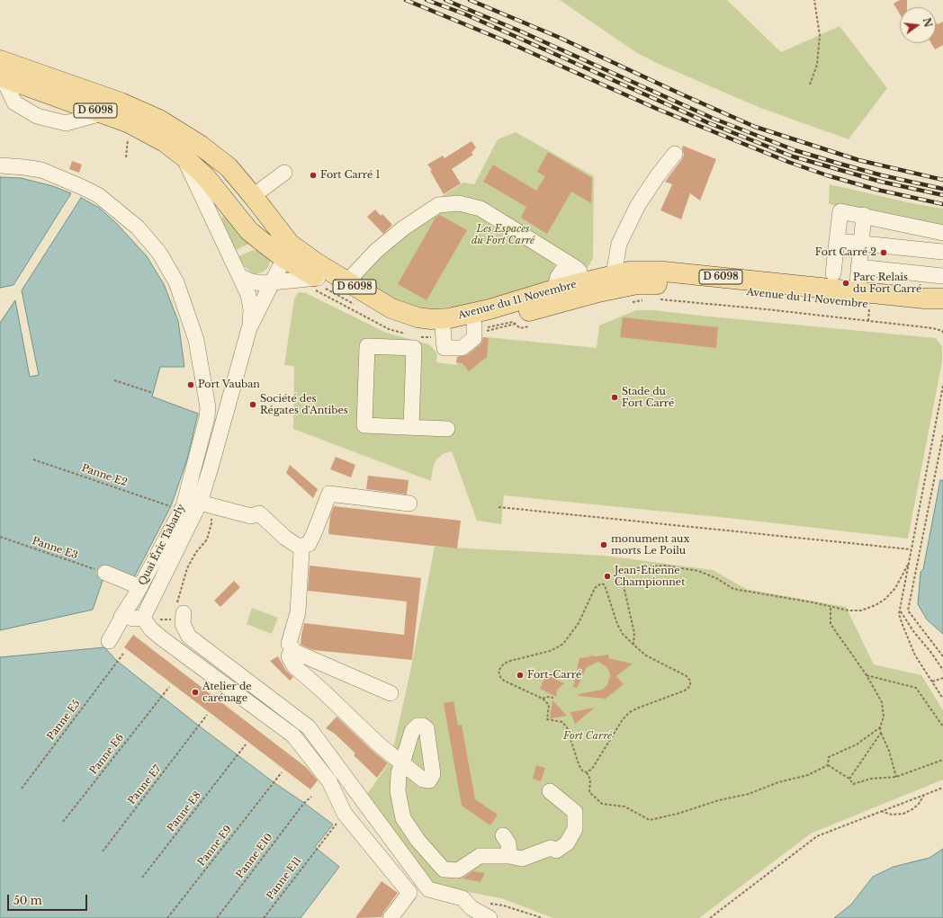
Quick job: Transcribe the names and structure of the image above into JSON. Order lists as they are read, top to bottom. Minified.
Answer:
{"streets":{"main road":["D 6098","Avenue du 11 Novembre"],"lane":["Quai Éric Tabarly"],"path":["Panne E2","Panne E3","Panne E5","Panne E6","Panne E7","Panne E8","Panne E9","Panne E10","Panne E11"]},"parks":["Les Espaces du Fort Carré","Fort Carré"],"places":["Fort Carré 1","Fort Carré 2","Parc Relais du Fort Carré","Port Vauban","Stade du Fort Carré","Société des Régates d'Antibes","monument aux morts Le Poilu","Jean-Étienne Championnet","Fort-Carré","Atelier de carénage"],"scale_bar":"50 m","north":"right"}
